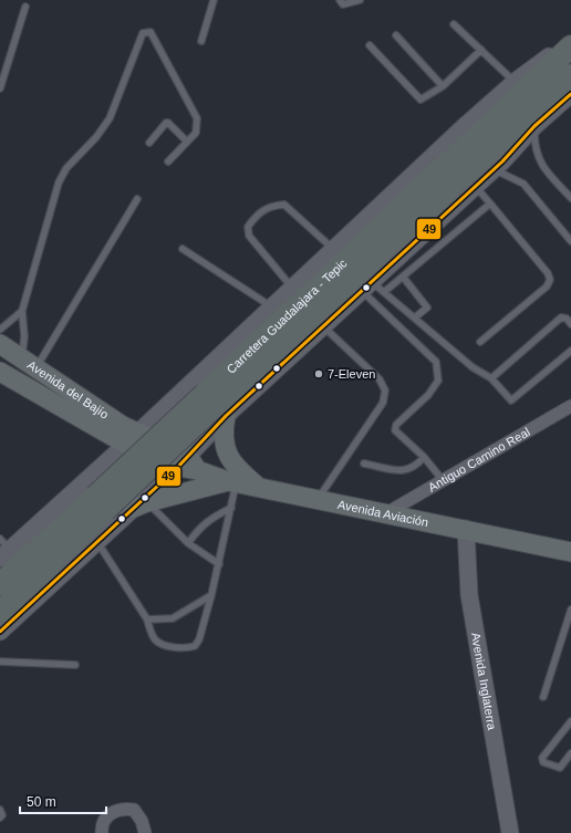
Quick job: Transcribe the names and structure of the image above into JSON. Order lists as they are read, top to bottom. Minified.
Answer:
{"streets":{"highway":["Carretera Guadalajara - Tepic"],"main road":["Avenida del Bajío","Avenida Aviación","Avenida Inglaterra"],"street":["Antiguo Camino Real"]},"crossings":[["Avenida del Bajío","Avenida Aviación"],["Antiguo Camino Real","Avenida Aviación"],["Avenida Aviación","Avenida Inglaterra"]],"places":["7-Eleven"],"lines":["transit line 49"],"scale_bar":"50 m"}
